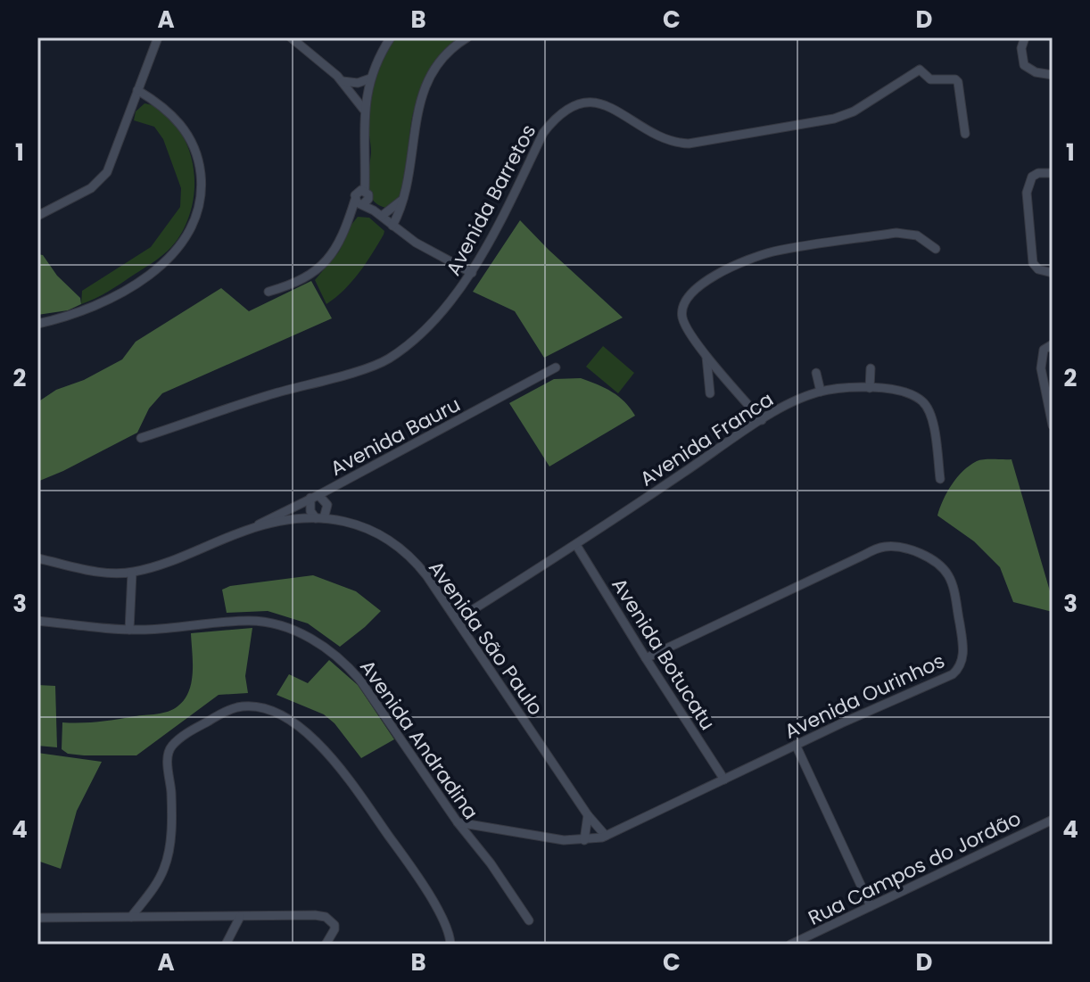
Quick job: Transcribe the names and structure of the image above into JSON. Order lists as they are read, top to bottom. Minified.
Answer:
{"streets":{"street":["Avenida Barretos","Avenida Bauru","Avenida Franca","Avenida São Paulo","Avenida Botucatu","Avenida Ourinhos","Avenida Andradina","Rua Campos do Jordão"]},"crossings":[["Avenida Bauru","Avenida São Paulo"],["Avenida Franca","Avenida São Paulo"],["Avenida Franca","Avenida Botucatu"],["Avenida São Paulo","Avenida Ourinhos"],["Avenida Botucatu","Avenida Ourinhos"],["Avenida Ourinhos","Avenida Andradina"]],"grid":{"columns":["A","B","C","D"],"rows":["1","2","3","4"]}}
